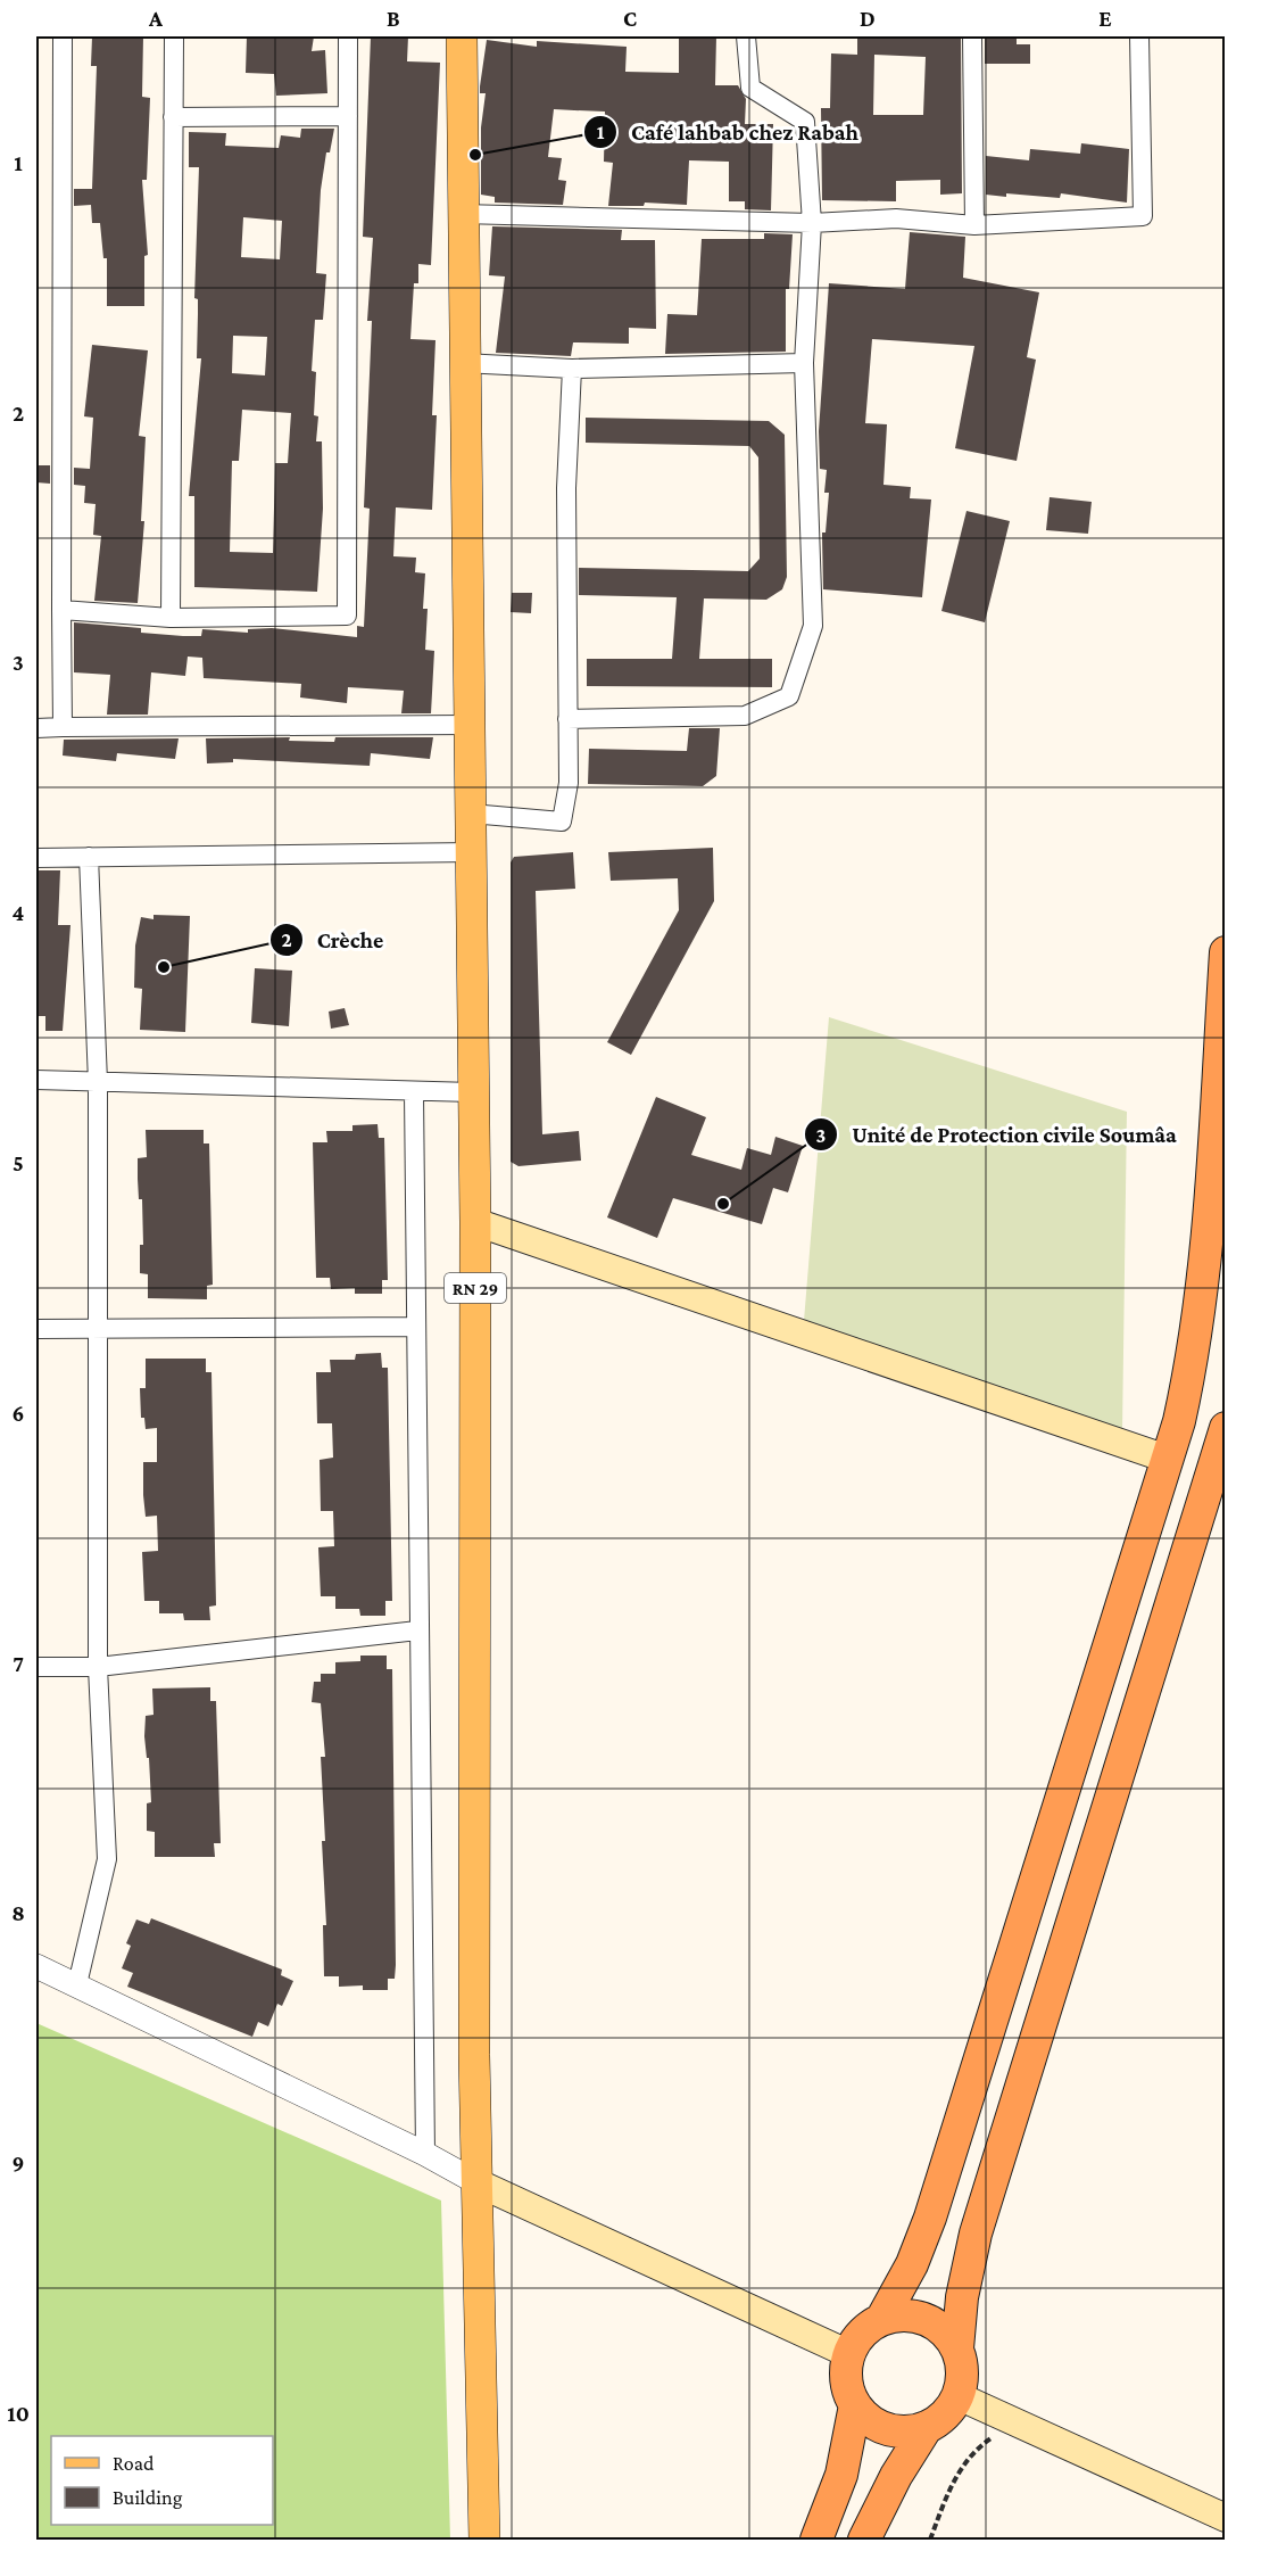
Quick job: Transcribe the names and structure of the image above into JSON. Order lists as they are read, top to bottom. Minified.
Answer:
{"streets":{"main road":["RN 29"]},"places":["Café lahbab chez Rabah","Crèche","Unité de Protection civile Soumâa"],"legend":["Road","Building"],"grid":{"columns":["A","B","C","D","E"],"rows":["1","2","3","4","5","6","7","8","9","10"]}}
